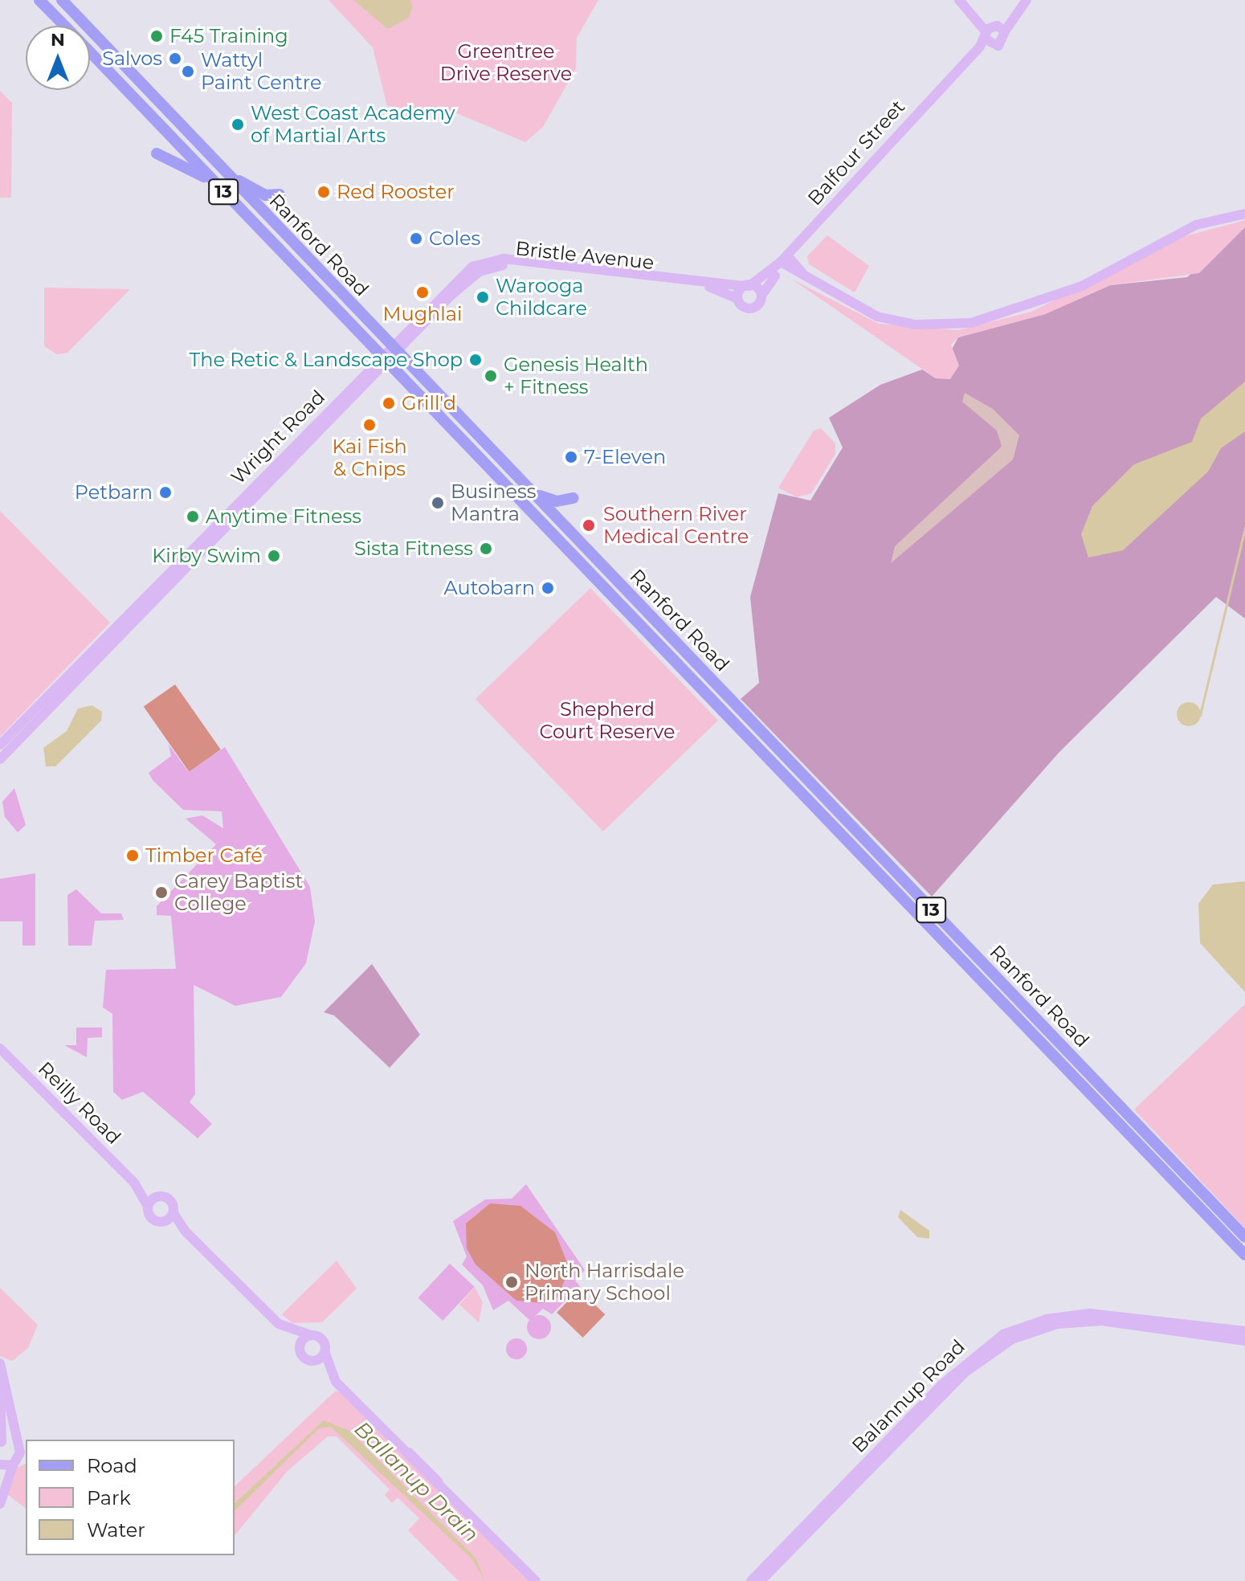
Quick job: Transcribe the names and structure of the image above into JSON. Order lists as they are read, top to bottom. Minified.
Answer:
{"streets":{"main road":["13","Ranford Road"],"street":["Balfour Street","Bristle Avenue","Wright Road","Reilly Road","Balannup Road"]},"crossings":[["Balfour Street","Bristle Avenue"],["Ranford Road","Bristle Avenue"],["Ranford Road","Wright Road"],["Bristle Avenue","Wright Road"]],"water":["Ballanup Drain"],"parks":["Greentree Drive Reserve","Shepherd Court Reserve"],"places":["F45 Training","Salvos","Wattyl Paint Centre","West Coast Academy of Martial Arts","Red Rooster","Coles","Mughlai","Warooga Childcare","The Retic & Landscape Shop","Genesis Health + Fitness","Grill'd","Kai Fish & Chips","7-Eleven","Petbarn","Business Mantra","Anytime Fitness","Southern River Medical Centre","Sista Fitness","Kirby Swim","Autobarn","Timber Café","Carey Baptist College","North Harrisdale Primary School"],"legend":["Road","Park","Water"],"north":"top"}
